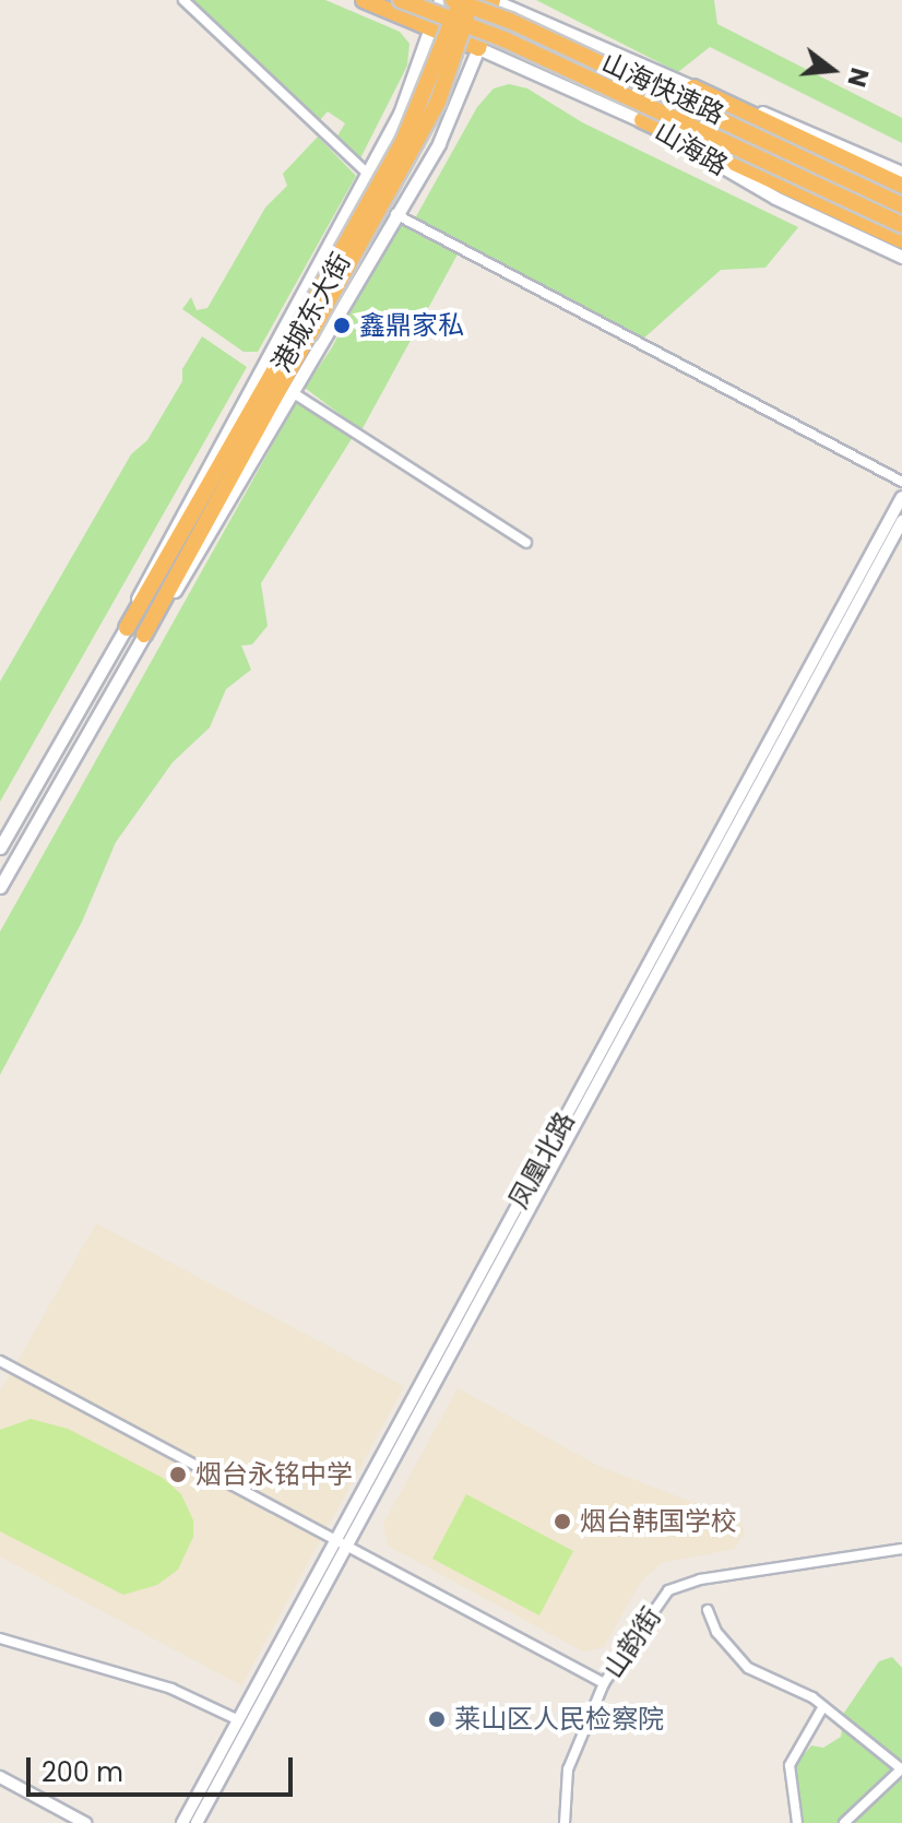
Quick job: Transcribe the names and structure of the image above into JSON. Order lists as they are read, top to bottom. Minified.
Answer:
{"streets":{"highway":["山海快速路","港城东大街"],"main road":["山海路"],"street":["凤凰北路","山韵街"]},"crossings":[["山海快速路","港城东大街"],["山海路","港城东大街"]],"places":["鑫鼎家私","烟台永铭中学","烟台韩国学校","莱山区人民检察院"],"scale_bar":"200 m","north":"right"}
